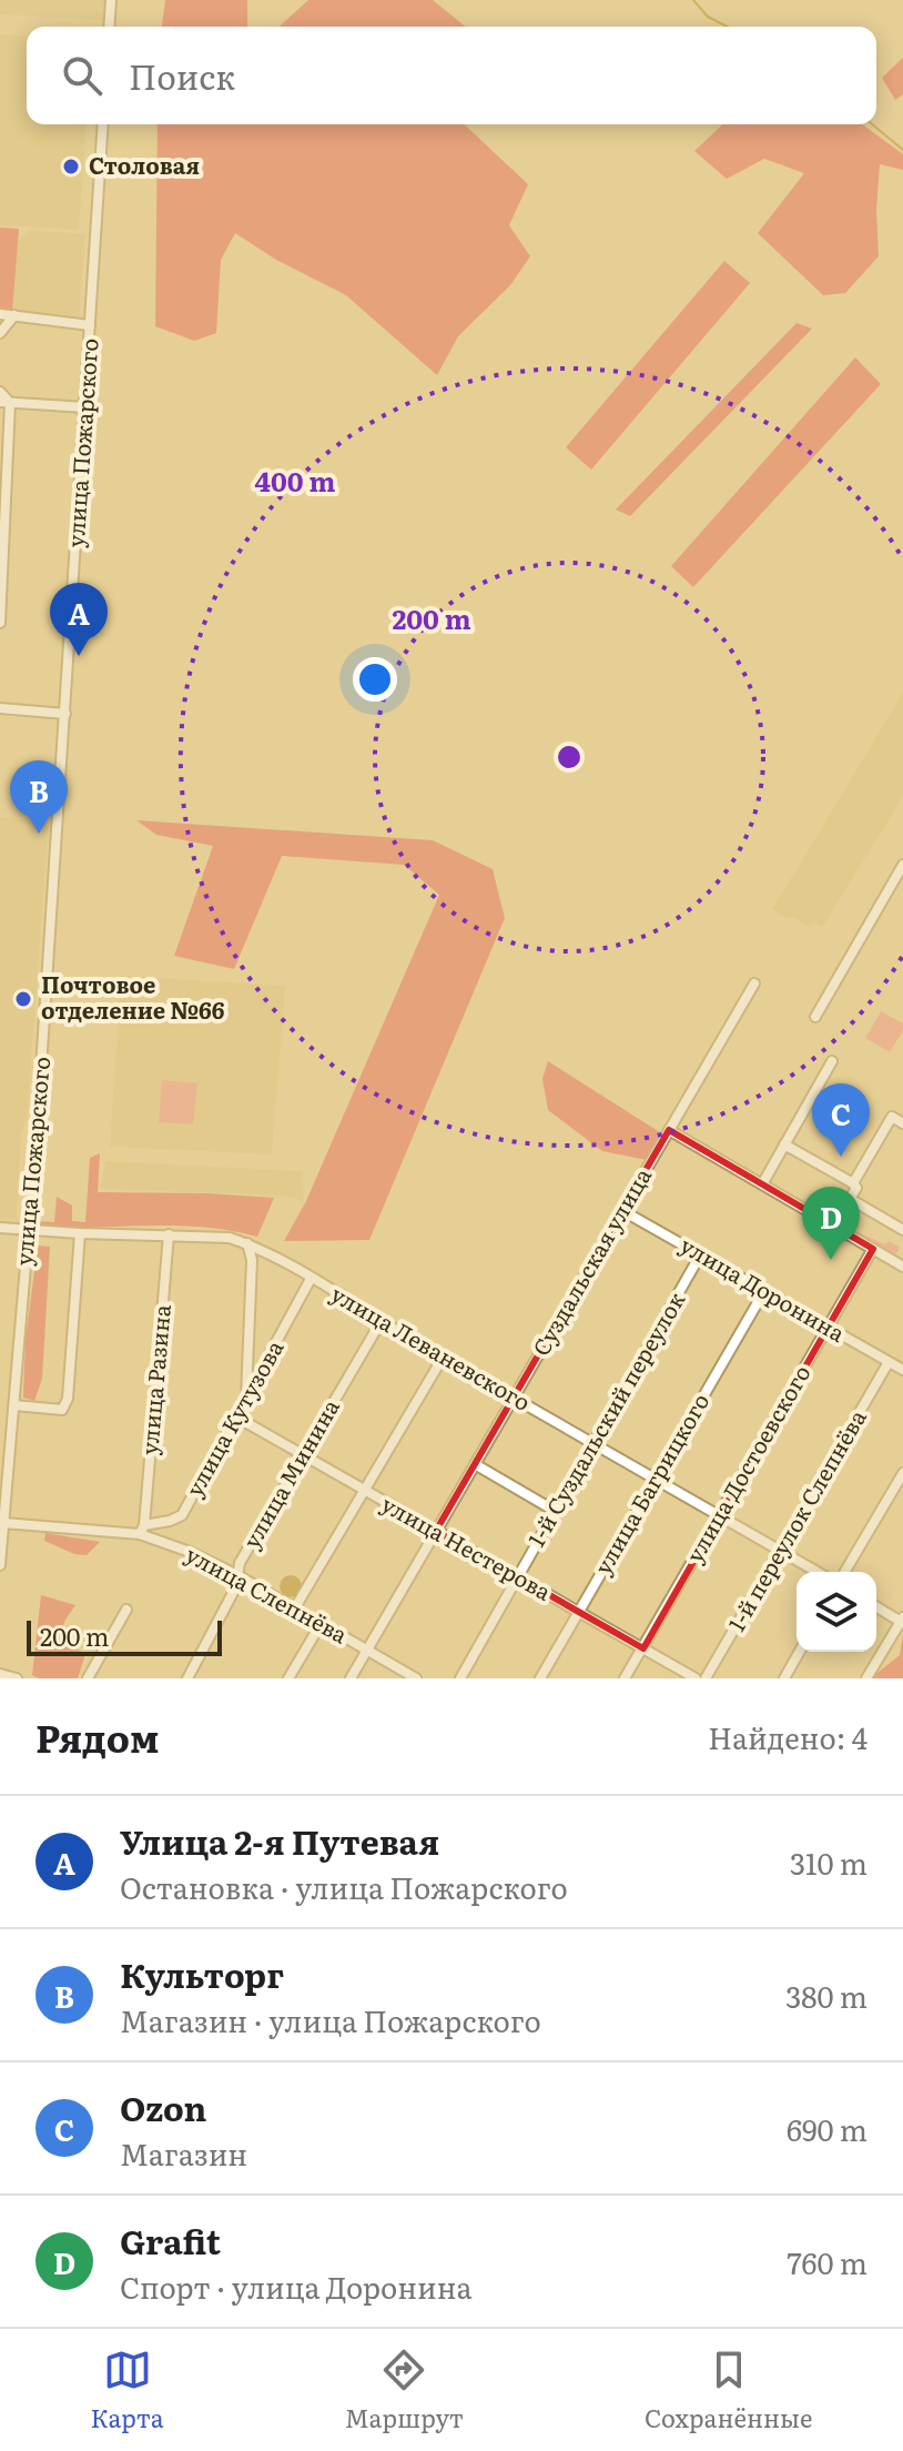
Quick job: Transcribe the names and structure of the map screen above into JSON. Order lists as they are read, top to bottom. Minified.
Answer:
{"streets":{"street":["улица Пожарского","Суздальская улица","улица Доронина","улица Леваневского","улица Разина","улица Кутузова","1-й Суздальский переулок","улица Достоевского","улица Минина","улица Багрицкого","1-й переулок Слепнёва","улица Нестерова","улица Слепнёва"]},"crossings":[["улица Пожарского","улица Леваневского"],["улица Пожарского","улица Слепнёва"],["Суздальская улица","улица Доронина"],["Суздальская улица","улица Леваневского"],["Суздальская улица","улица Нестерова"],["Суздальская улица","улица Слепнёва"],["улица Доронина","1-й Суздальский переулок"],["улица Доронина","улица Достоевского"],["улица Доронина","улица Багрицкого"],["улица Доронина","1-й переулок Слепнёва"],["улица Леваневского","улица Разина"],["улица Леваневского","улица Кутузова"],["улица Леваневского","1-й Суздальский переулок"],["улица Леваневского","улица Достоевского"],["улица Леваневского","улица Минина"],["улица Леваневского","улица Багрицкого"],["улица Леваневского","1-й переулок Слепнёва"],["улица Разина","улица Кутузова"],["улица Разина","улица Слепнёва"],["улица Кутузова","улица Нестерова"],["улица Кутузова","улица Слепнёва"],["1-й Суздальский переулок","улица Нестерова"],["улица Достоевского","улица Нестерова"],["улица Минина","улица Нестерова"],["улица Минина","улица Слепнёва"],["улица Багрицкого","улица Нестерова"]],"places":["Столовая","Почтовое отделение №66"],"scale_bar":"200 m","page":{"search":"Поиск","pins":["A","B","C","D"],"scale":"200 m","heading":["Рядом","Найдено: 4"],"list":[{"mark":"A","name":"Улица 2-я Путевая","note":"Остановка · улица Пожарского","value":"310 m"},{"mark":"B","name":"Культорг","note":"Магазин · улица Пожарского","value":"380 m"},{"mark":"C","name":"Ozon","note":"Магазин","value":"690 m"},{"mark":"D","name":"Grafit","note":"Спорт · улица Доронина","value":"760 m"}],"nav":["Карта","Маршрут","Сохранённые"]},"rings":["400 m","200 m"]}
